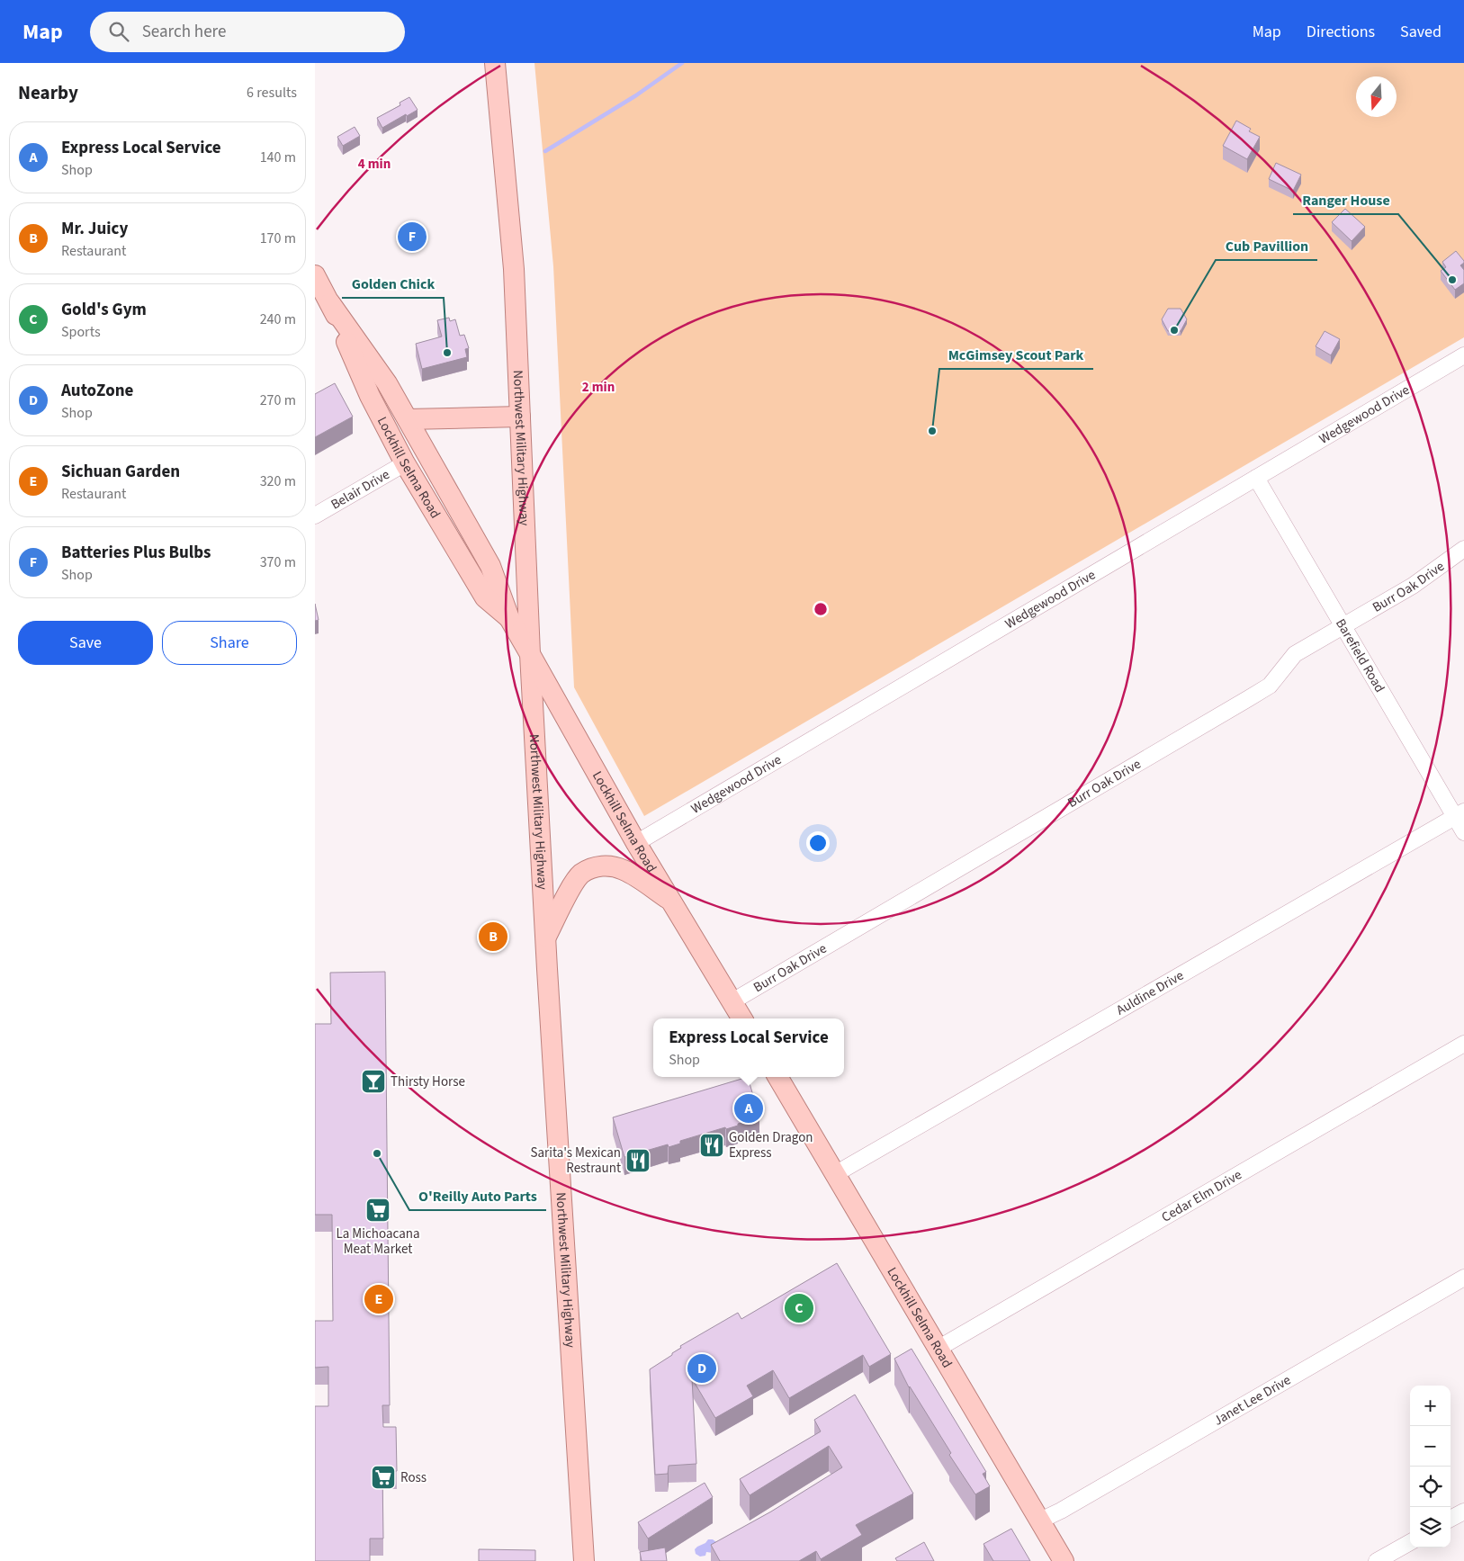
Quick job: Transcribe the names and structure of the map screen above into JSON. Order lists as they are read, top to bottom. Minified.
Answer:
{"streets":{"main road":["Northwest Military Highway","Lockhill Selma Road"],"street":["Wedgewood Drive","Belair Drive","Burr Oak Drive","Barefield Road","Auldine Drive","Cedar Elm Drive","Janet Lee Drive"]},"crossings":[["Wedgewood Drive","Lockhill Selma Road"],["Wedgewood Drive","Barefield Road"],["Northwest Military Highway","Lockhill Selma Road"],["Lockhill Selma Road","Belair Drive"],["Lockhill Selma Road","Burr Oak Drive"],["Lockhill Selma Road","Auldine Drive"],["Lockhill Selma Road","Cedar Elm Drive"],["Lockhill Selma Road","Janet Lee Drive"],["Burr Oak Drive","Barefield Road"],["Barefield Road","Auldine Drive"]],"places":{"other":["Ranger House","Cub Pavillion","Golden Chick","McGimsey Scout Park","O'Reilly Auto Parts"],"bar":["Thirsty Horse"],"restaurant":["Golden Dragon Express","Sarita's Mexican Restraunt"],"supermarket":["La Michoacana Meat Market","Ross"]},"north":"bottom","page":{"header":"Map","search":"Search here","nav":["Map","Directions","Saved"],"heading":["Nearby","6 results"],"list":[{"mark":"A","name":"Express Local Service","note":"Shop","value":"140 m"},{"mark":"B","name":"Mr. Juicy","note":"Restaurant","value":"170 m"},{"mark":"C","name":"Gold's Gym","note":"Sports","value":"240 m"},{"mark":"D","name":"AutoZone","note":"Shop","value":"270 m"},{"mark":"E","name":"Sichuan Garden","note":"Restaurant","value":"320 m"},{"mark":"F","name":"Batteries Plus Bulbs","note":"Shop","value":"370 m"}],"pins":["F","B","A","E","C","D"],"buttons":["Save","Share"],"popup":["Express Local Service","Shop"],"map_buttons":["+","−"]},"rings":["4 min","2 min"]}
